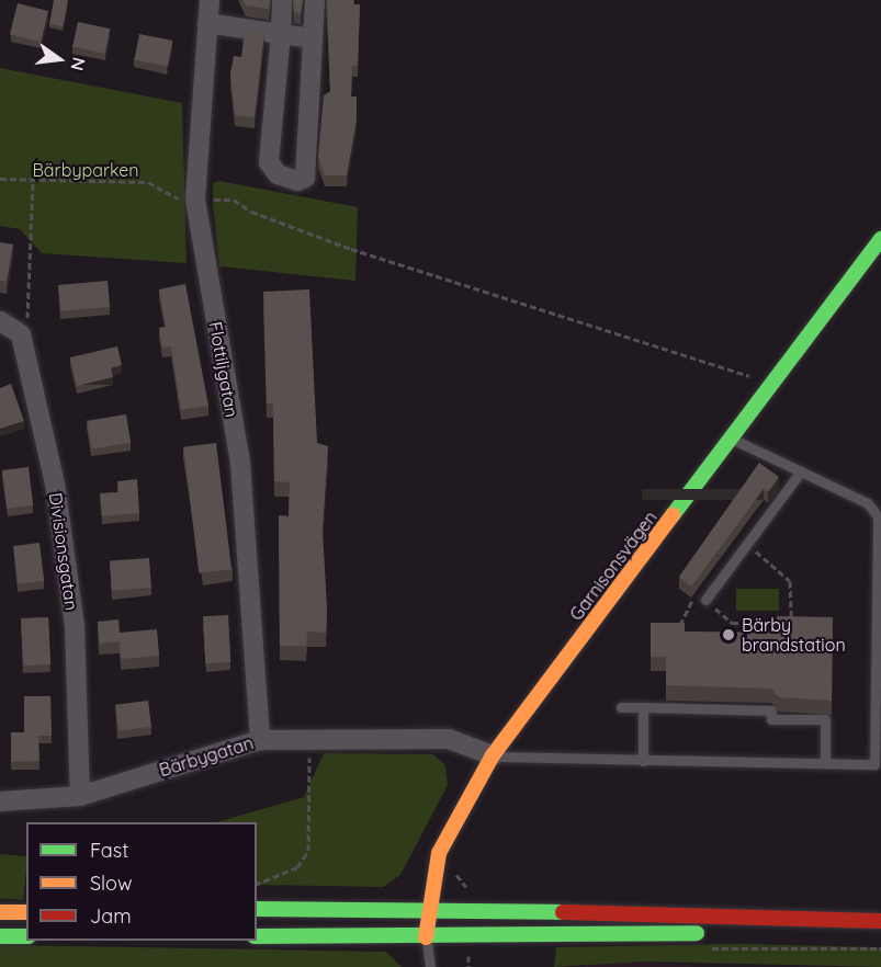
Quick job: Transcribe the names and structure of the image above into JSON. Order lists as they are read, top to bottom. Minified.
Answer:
{"streets":{"main road":["Garnisonsvägen"],"street":["Flottiljgatan","Divisionsgatan","Bärbygatan"]},"crossings":[["Flottiljgatan","Bärbygatan"],["Divisionsgatan","Bärbygatan"],["Garnisonsvägen","Bärbygatan"]],"parks":["Bärbyparken"],"places":["Bärby brandstation"],"legend":["Fast","Slow","Jam"],"north":"right"}
